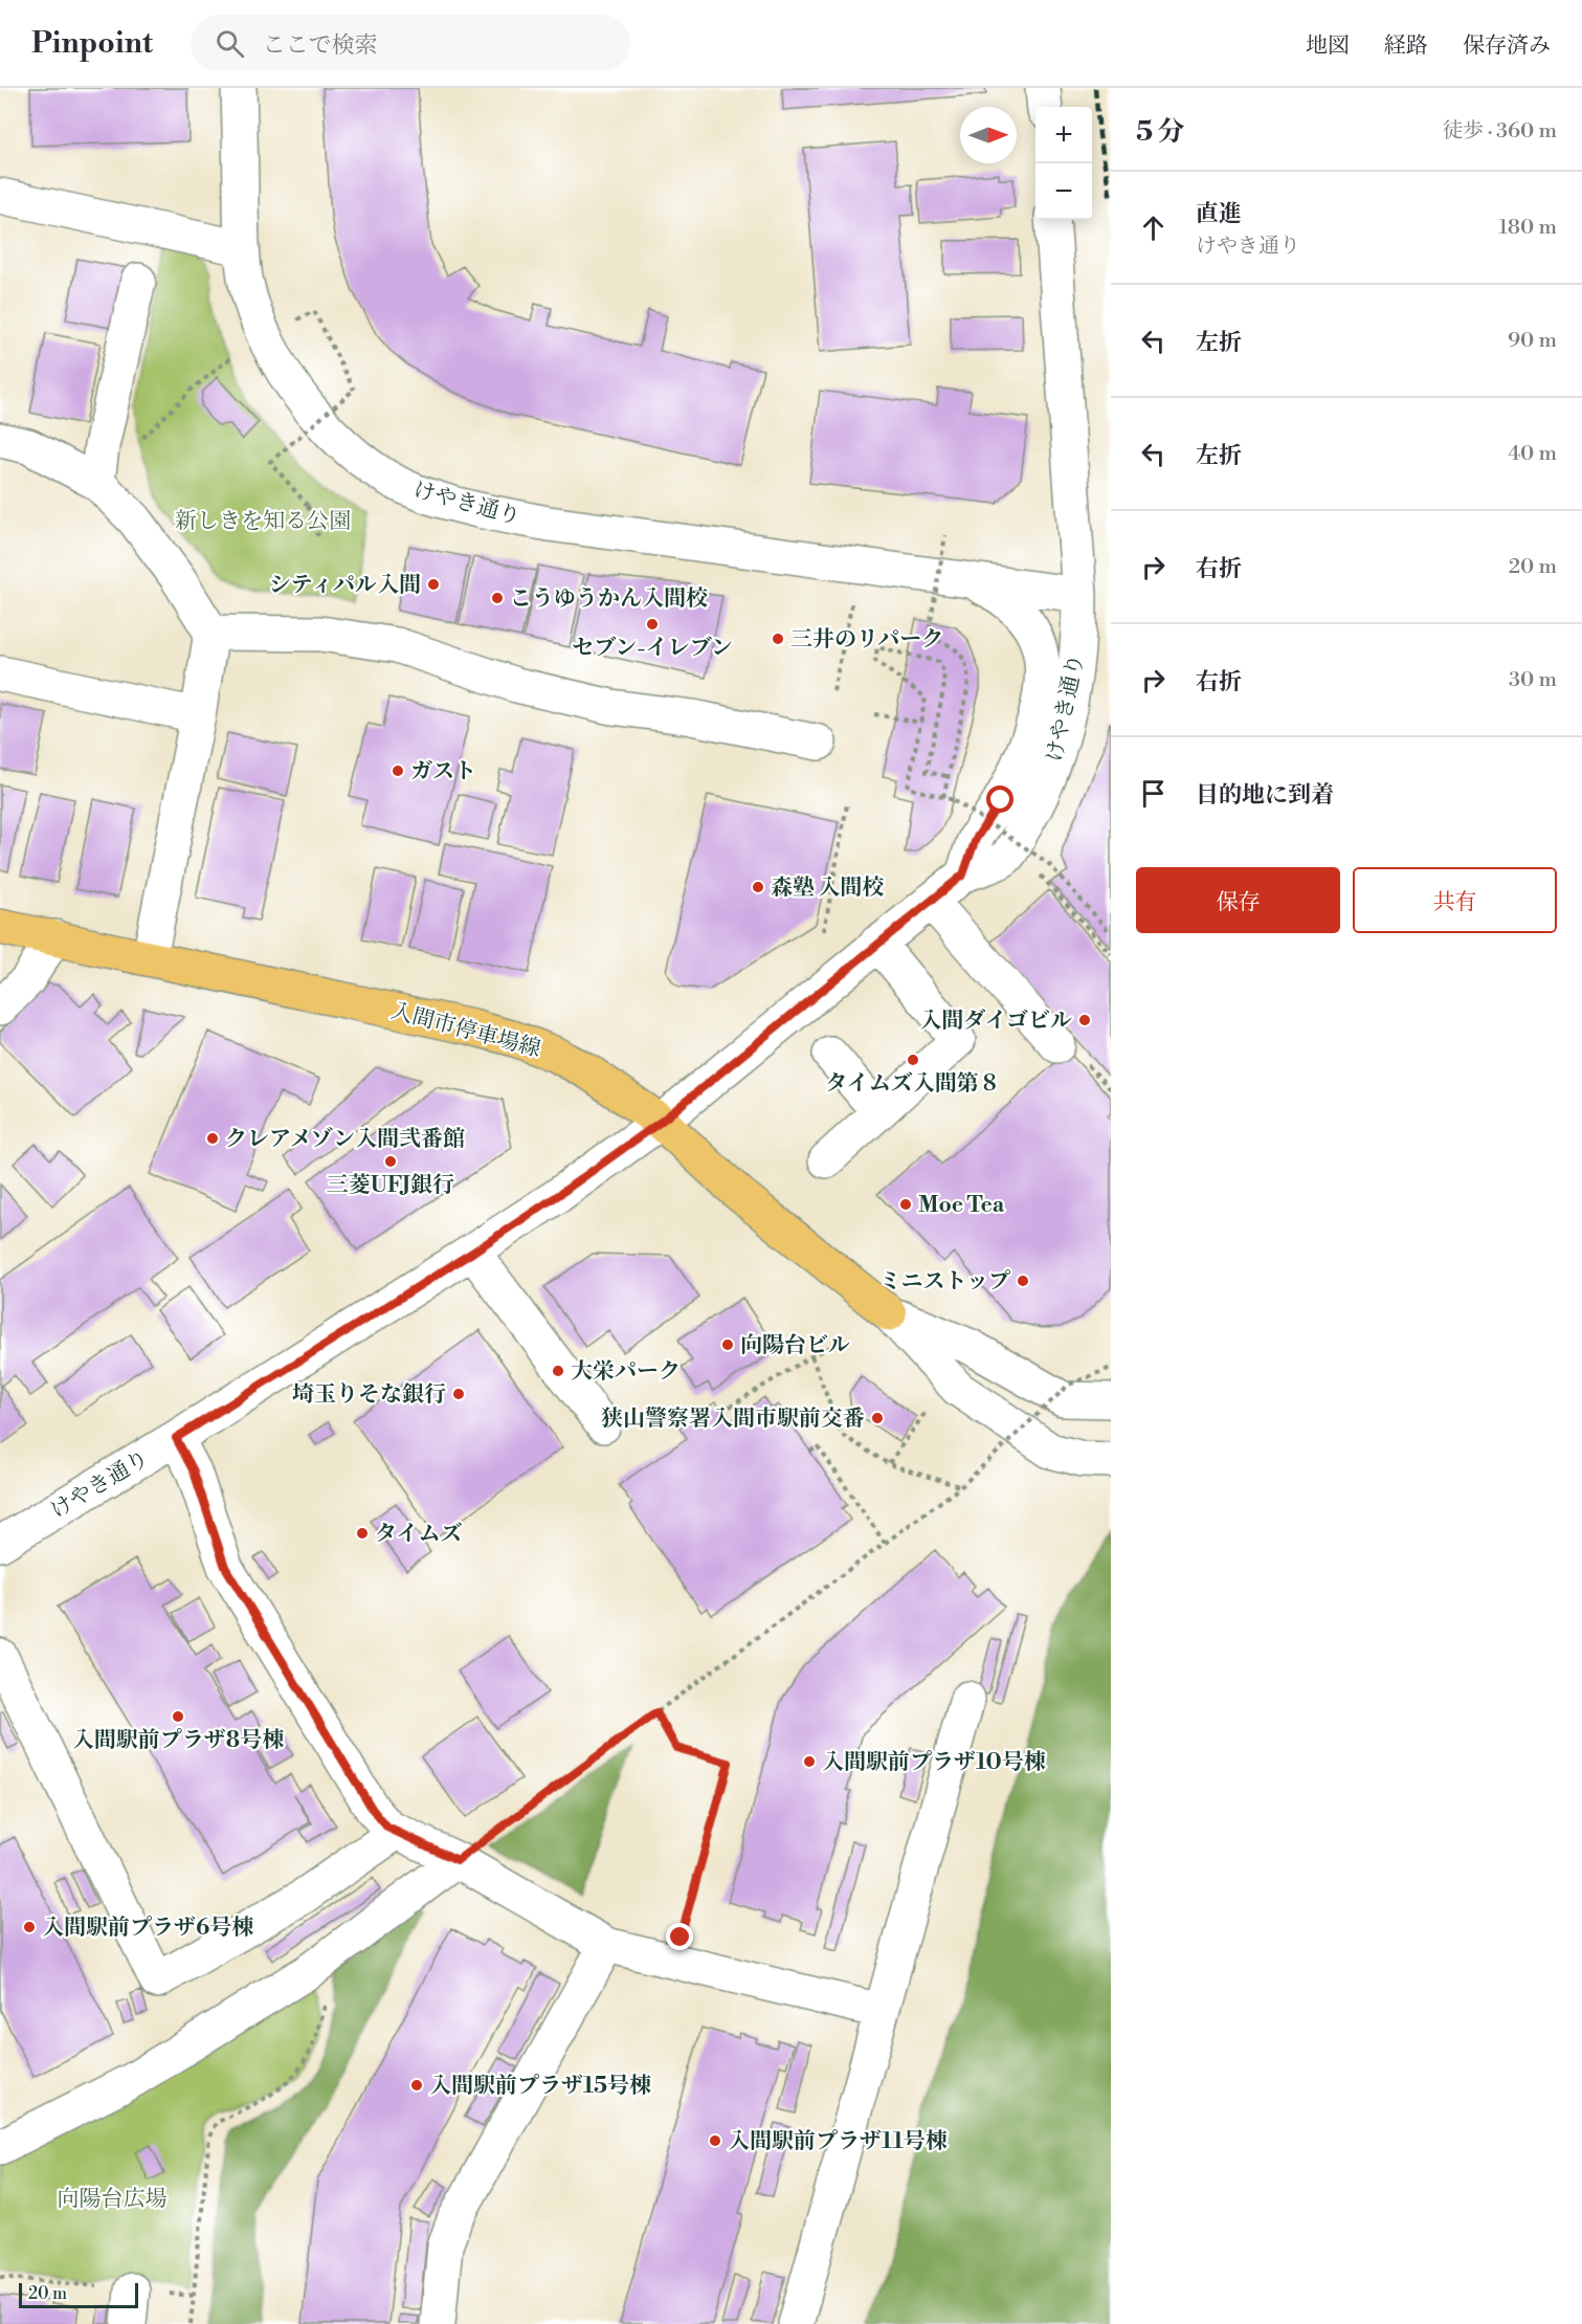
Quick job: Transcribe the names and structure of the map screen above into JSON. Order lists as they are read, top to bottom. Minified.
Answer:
{"streets":{"main road":["入間市停車場線"],"street":["けやき通り"]},"crossings":[["けやき通り","入間市停車場線"]],"parks":["新しきを知る公園","向陽台広場"],"places":["シティパル入間","こうゆうかん入間校","セブン-イレブン","三井のリパーク","ガスト","森塾 入間校","入間ダイゴビル","タイムズ入間第８","クレアメゾン入間弐番館","三菱UFJ銀行","Moe Tea","ミニストップ","向陽台ビル","大栄パーク","埼玉りそな銀行","狭山警察署入間市駅前交番","タイムズ","入間駅前プラザ8号棟","入間駅前プラザ10号棟","入間駅前プラザ6号棟","入間駅前プラザ15号棟","入間駅前プラザ11号棟"],"scale_bar":"20 m","north":"right","page":{"header":"Pinpoint","search":"ここで検索","nav":["地図","経路","保存済み"],"heading":["5 分","徒歩 · 360 m"],"map_buttons":["+","−"],"list":[["直進","けやき通り","180 m"],["左折","90 m"],["左折","40 m"],["右折","20 m"],["右折","30 m"],"目的地に到着"],"buttons":["保存","共有"],"scale":"20 m"}}
